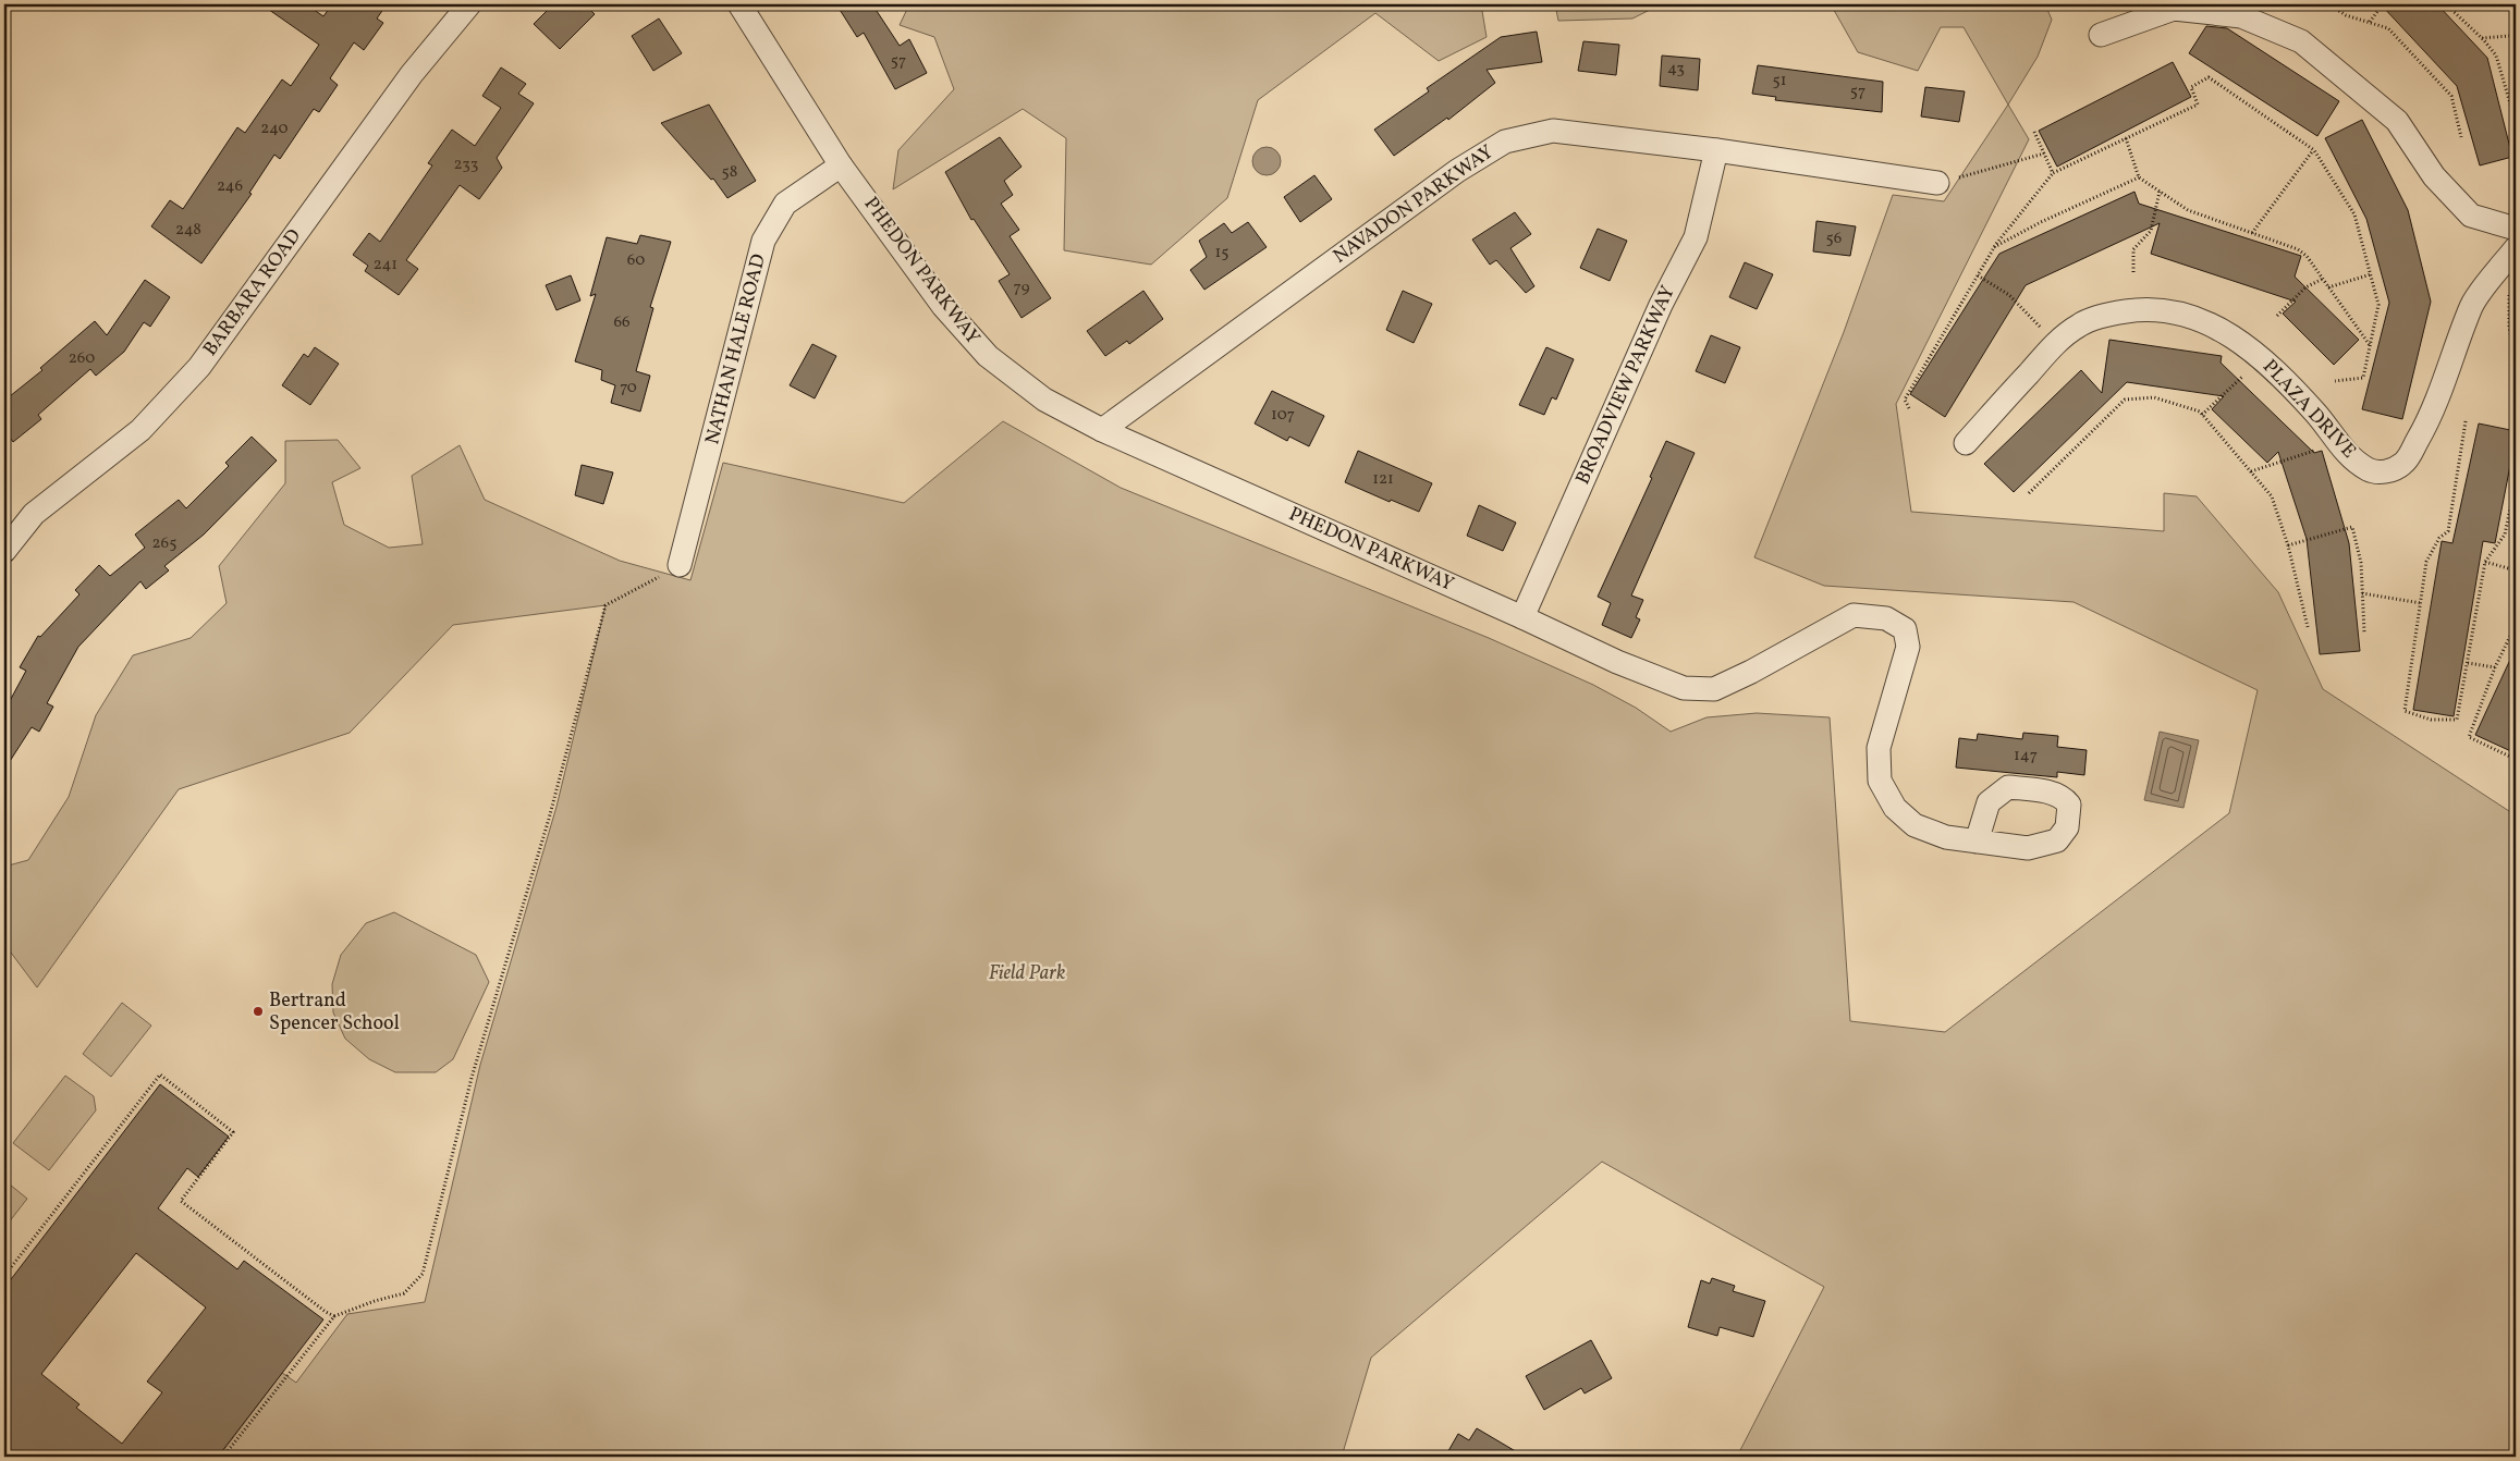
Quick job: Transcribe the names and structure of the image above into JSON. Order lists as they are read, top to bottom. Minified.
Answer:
{"streets":{"street":["NAVADON PARKWAY","PHEDON PARKWAY","BARBARA ROAD","NATHAN HALE ROAD","BROADVIEW PARKWAY","PLAZA DRIVE"]},"crossings":[["NAVADON PARKWAY","PHEDON PARKWAY"],["NAVADON PARKWAY","BROADVIEW PARKWAY"],["PHEDON PARKWAY","NATHAN HALE ROAD"],["PHEDON PARKWAY","BROADVIEW PARKWAY"]],"parks":["Field Park"],"places":["Bertrand Spencer School"],"house_numbers":["57","43","51","57","240","233","58","246","248","56","15","60","241","79","66","260","70","107","121","265","147"]}
